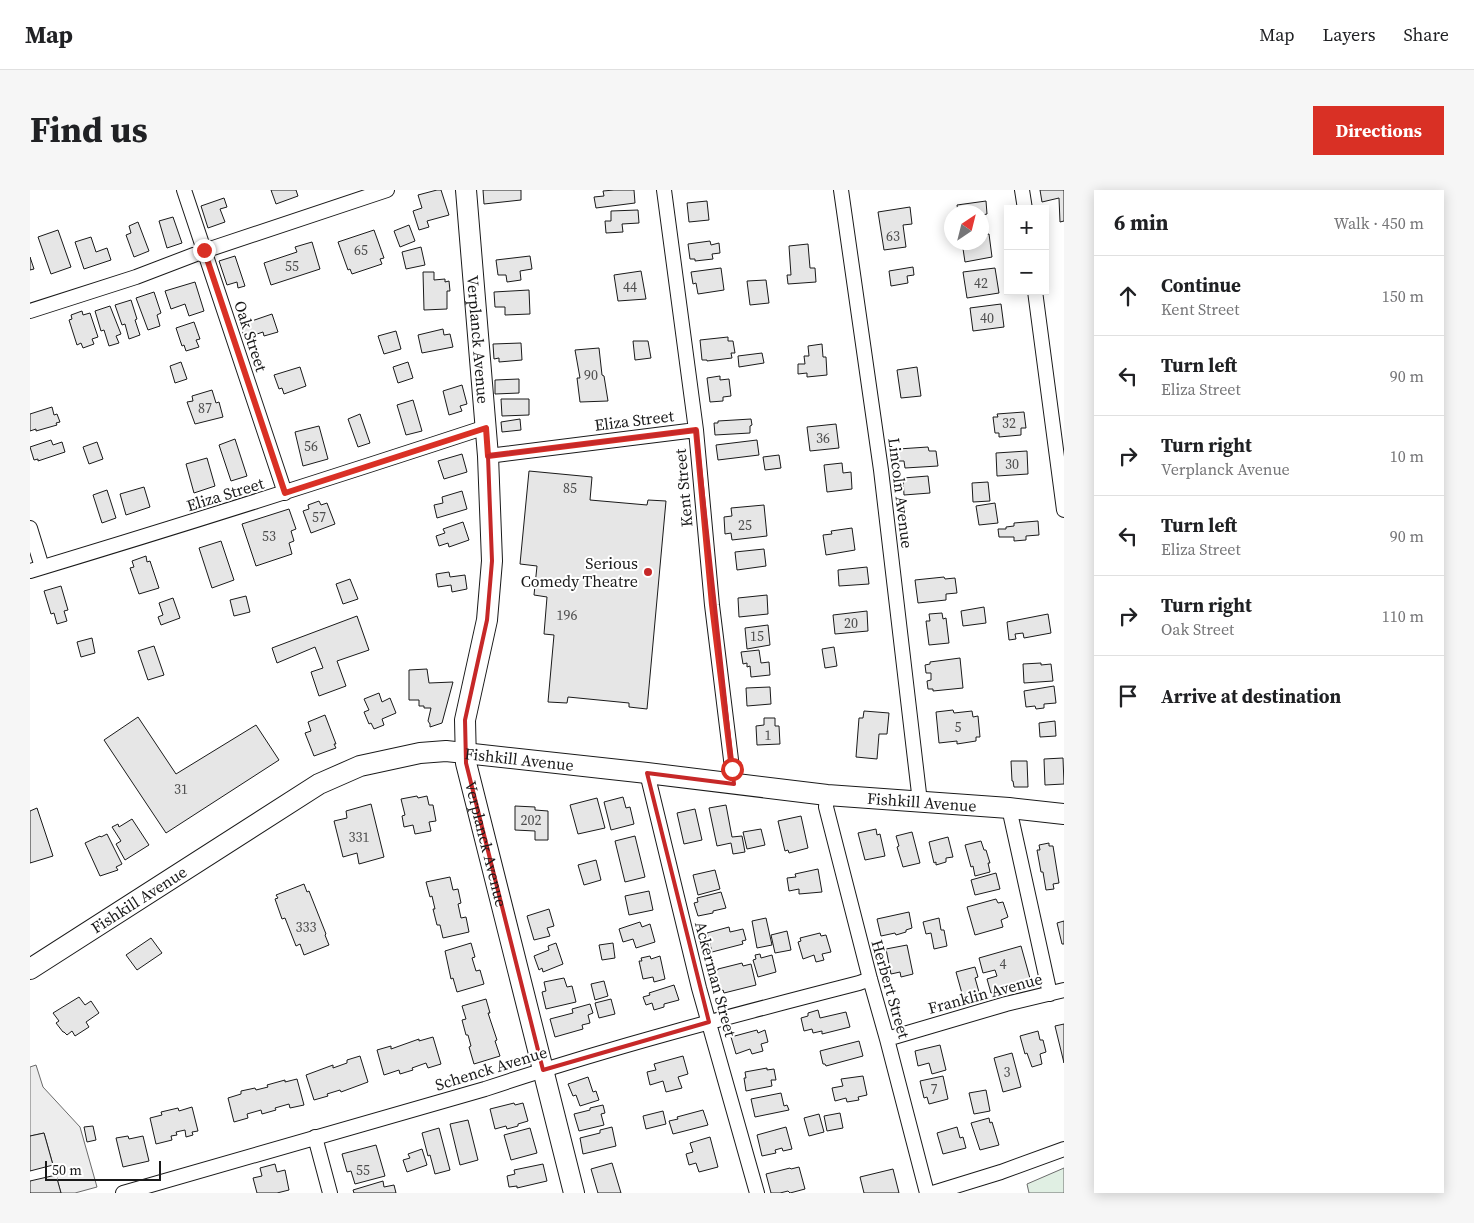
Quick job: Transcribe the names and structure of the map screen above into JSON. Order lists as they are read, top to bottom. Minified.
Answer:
{"streets":{"main road":["Verplanck Avenue","Fishkill Avenue"],"street":["Oak Street","Eliza Street","Kent Street","Lincoln Avenue","Ackerman Street","Herbert Street","Franklin Avenue","Schenck Avenue"]},"crossings":[["Oak Street","Eliza Street"],["Verplanck Avenue","Eliza Street"],["Verplanck Avenue","Fishkill Avenue"],["Verplanck Avenue","Schenck Avenue"],["Eliza Street","Kent Street"],["Kent Street","Fishkill Avenue"],["Lincoln Avenue","Fishkill Avenue"],["Fishkill Avenue","Ackerman Street"],["Fishkill Avenue","Herbert Street"],["Ackerman Street","Schenck Avenue"],["Herbert Street","Franklin Avenue"],["Herbert Street","Schenck Avenue"]],"places":["Serious Comedy Theatre"],"house_numbers":["63","65","55","42","44","40","90","87","32","36","56","30","85","57","25","53","196","20","15","5","1","31","202","331","333","4","3","7","55"],"scale_bar":"50 m","north":"top right","page":{"header":"Map","nav":["Map","Layers","Share"],"title":"Find us","buttons":"Directions","heading":["6 min","Walk · 450 m"],"map_buttons":["+","−"],"list":[["Continue","Kent Street","150 m"],["Turn left","Eliza Street","90 m"],["Turn right","Verplanck Avenue","10 m"],["Turn left","Eliza Street","90 m"],["Turn right","Oak Street","110 m"],"Arrive at destination"],"scale":"50 m"}}
